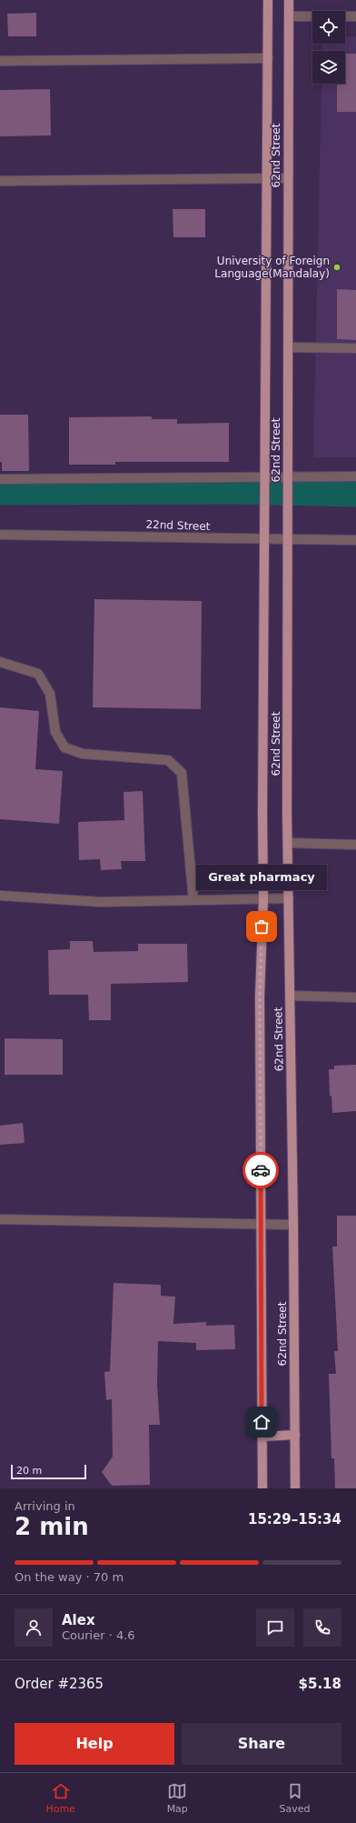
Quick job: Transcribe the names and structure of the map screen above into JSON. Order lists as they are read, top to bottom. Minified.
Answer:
{"streets":{"main road":["62nd Street"],"street":["22nd Street"]},"crossings":[["62nd Street","22nd Street"]],"places":["University of Foreign Language(Mandalay)","Great pharmacy"],"scale_bar":"20 m","page":{"bubble":"Great pharmacy","scale":"20 m","heading":["2 min","Arriving in","15:29–15:34"],"panel":["Alex","Courier · 4.6","Order #2365","$5.18"],"bar":"On the way · 70 m","buttons":["Help","Share"],"tabs":["Home","Map","Saved"]}}
